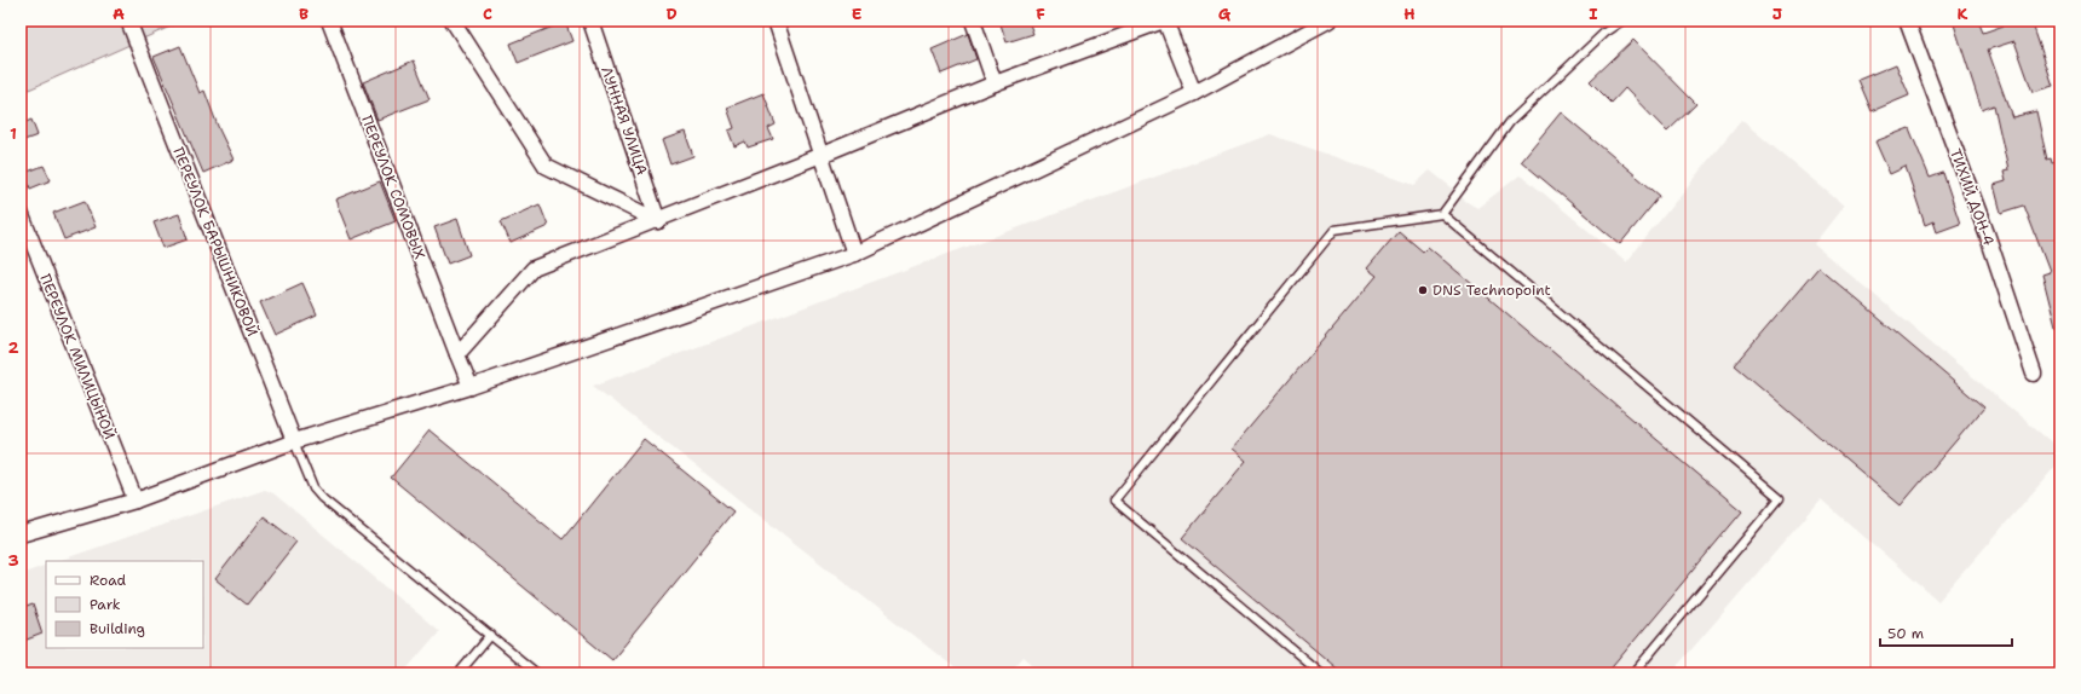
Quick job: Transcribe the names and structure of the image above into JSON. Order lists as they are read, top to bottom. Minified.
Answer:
{"streets":{"street":["ЛУННАЯ УЛИЦА","ПЕРЕУЛОК СОМОВЫХ","ТИХИЙ ДОН-4","ПЕРЕУЛОК БАРЫШНИКОВОЙ","ПЕРЕУЛОК МИЛИЦЫНОЙ"]},"places":["DNS Technopoint"],"legend":["Road","Park","Building"],"scale_bar":"50 m","grid":{"columns":["A","B","C","D","E","F","G","H","I","J","K"],"rows":["1","2","3"]}}
